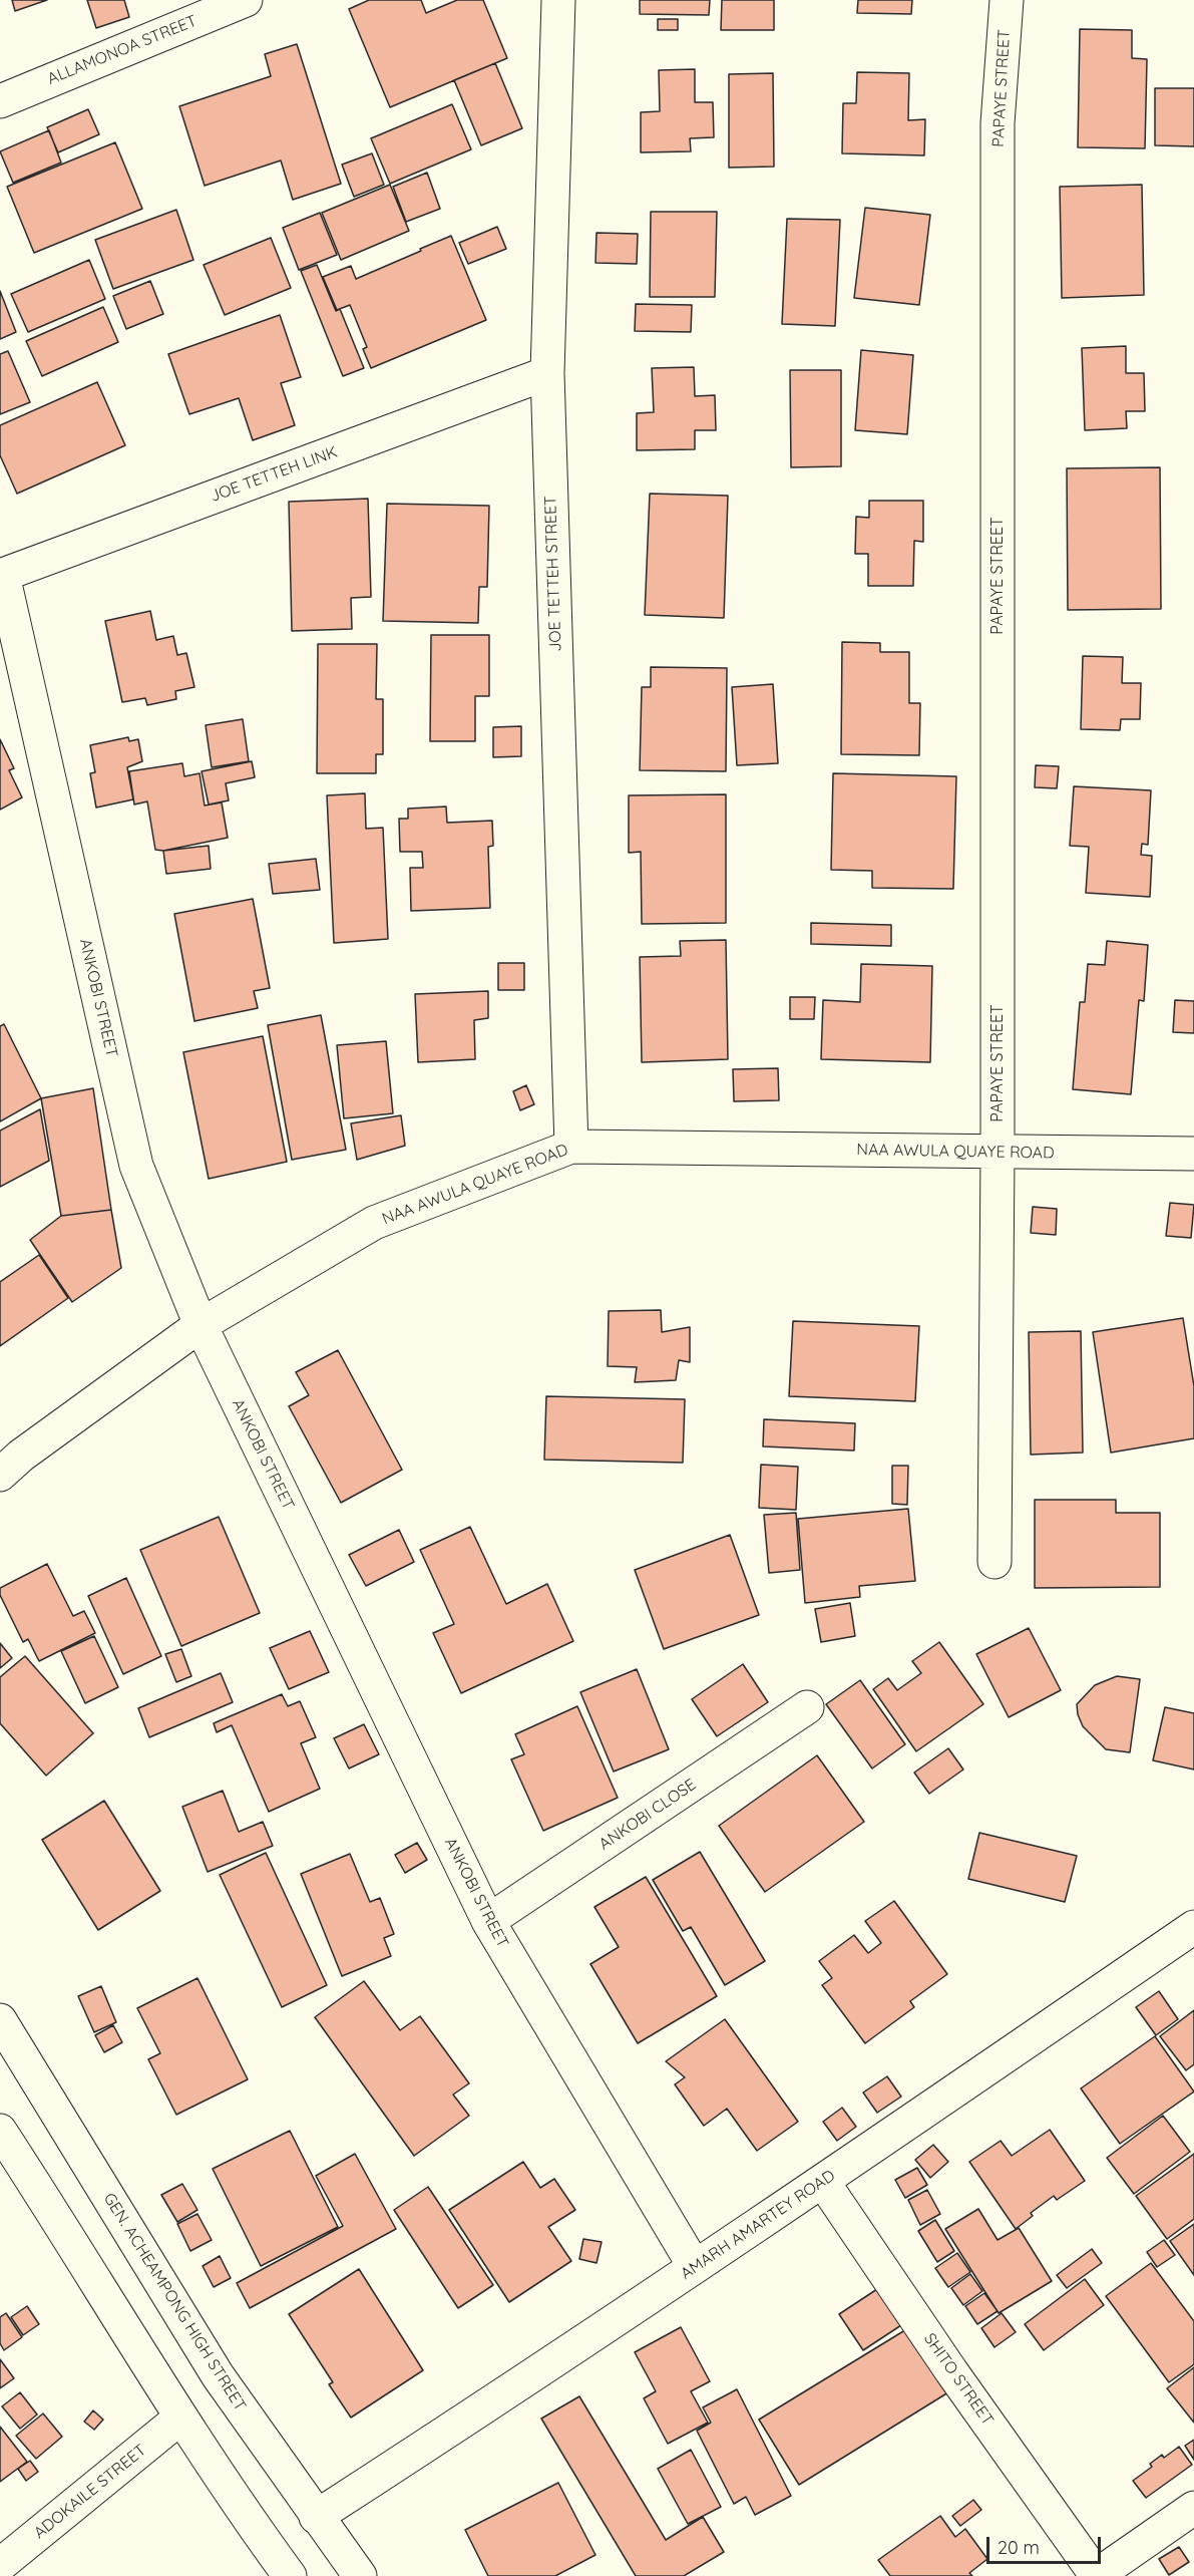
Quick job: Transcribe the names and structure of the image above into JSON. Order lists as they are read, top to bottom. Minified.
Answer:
{"streets":{"street":["ALLAMONOA STREET","PAPAYE STREET","JOE TETTEH LINK","JOE TETTEH STREET","ANKOBI STREET","NAA AWULA QUAYE ROAD","ANKOBI CLOSE","AMARH AMARTEY ROAD","GEN. ACHEAMPONG HIGH STREET","SHITO STREET","ADOKAILE STREET"]},"crossings":[["PAPAYE STREET","NAA AWULA QUAYE ROAD"],["JOE TETTEH LINK","JOE TETTEH STREET"],["JOE TETTEH LINK","ANKOBI STREET"],["JOE TETTEH STREET","NAA AWULA QUAYE ROAD"],["ANKOBI STREET","NAA AWULA QUAYE ROAD"],["ANKOBI STREET","ANKOBI CLOSE"],["ANKOBI STREET","AMARH AMARTEY ROAD"],["AMARH AMARTEY ROAD","GEN. ACHEAMPONG HIGH STREET"],["AMARH AMARTEY ROAD","SHITO STREET"]],"scale_bar":"20 m"}
